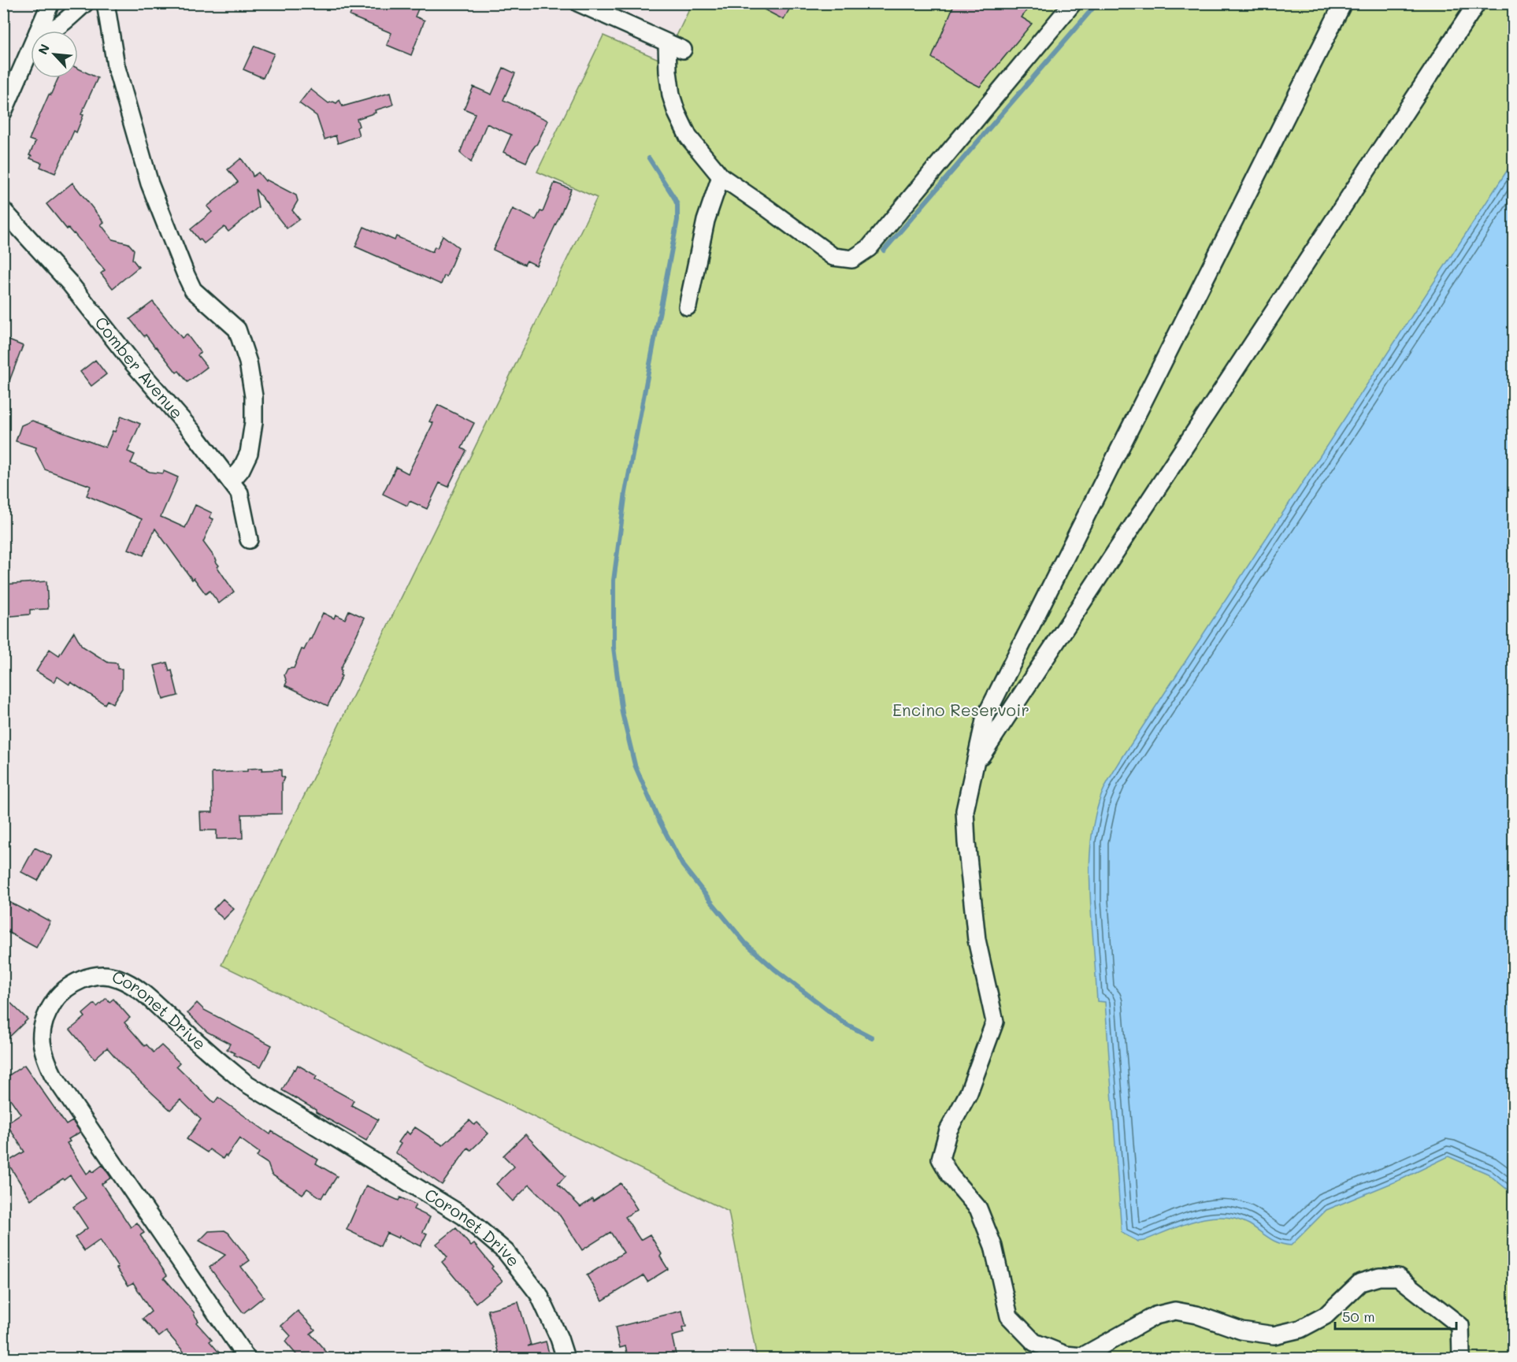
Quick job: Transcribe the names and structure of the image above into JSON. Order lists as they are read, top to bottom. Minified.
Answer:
{"streets":{"street":["Comber Avenue","Coronet Drive"]},"parks":["Encino Reservoir"],"scale_bar":"50 m","north":"top left"}
